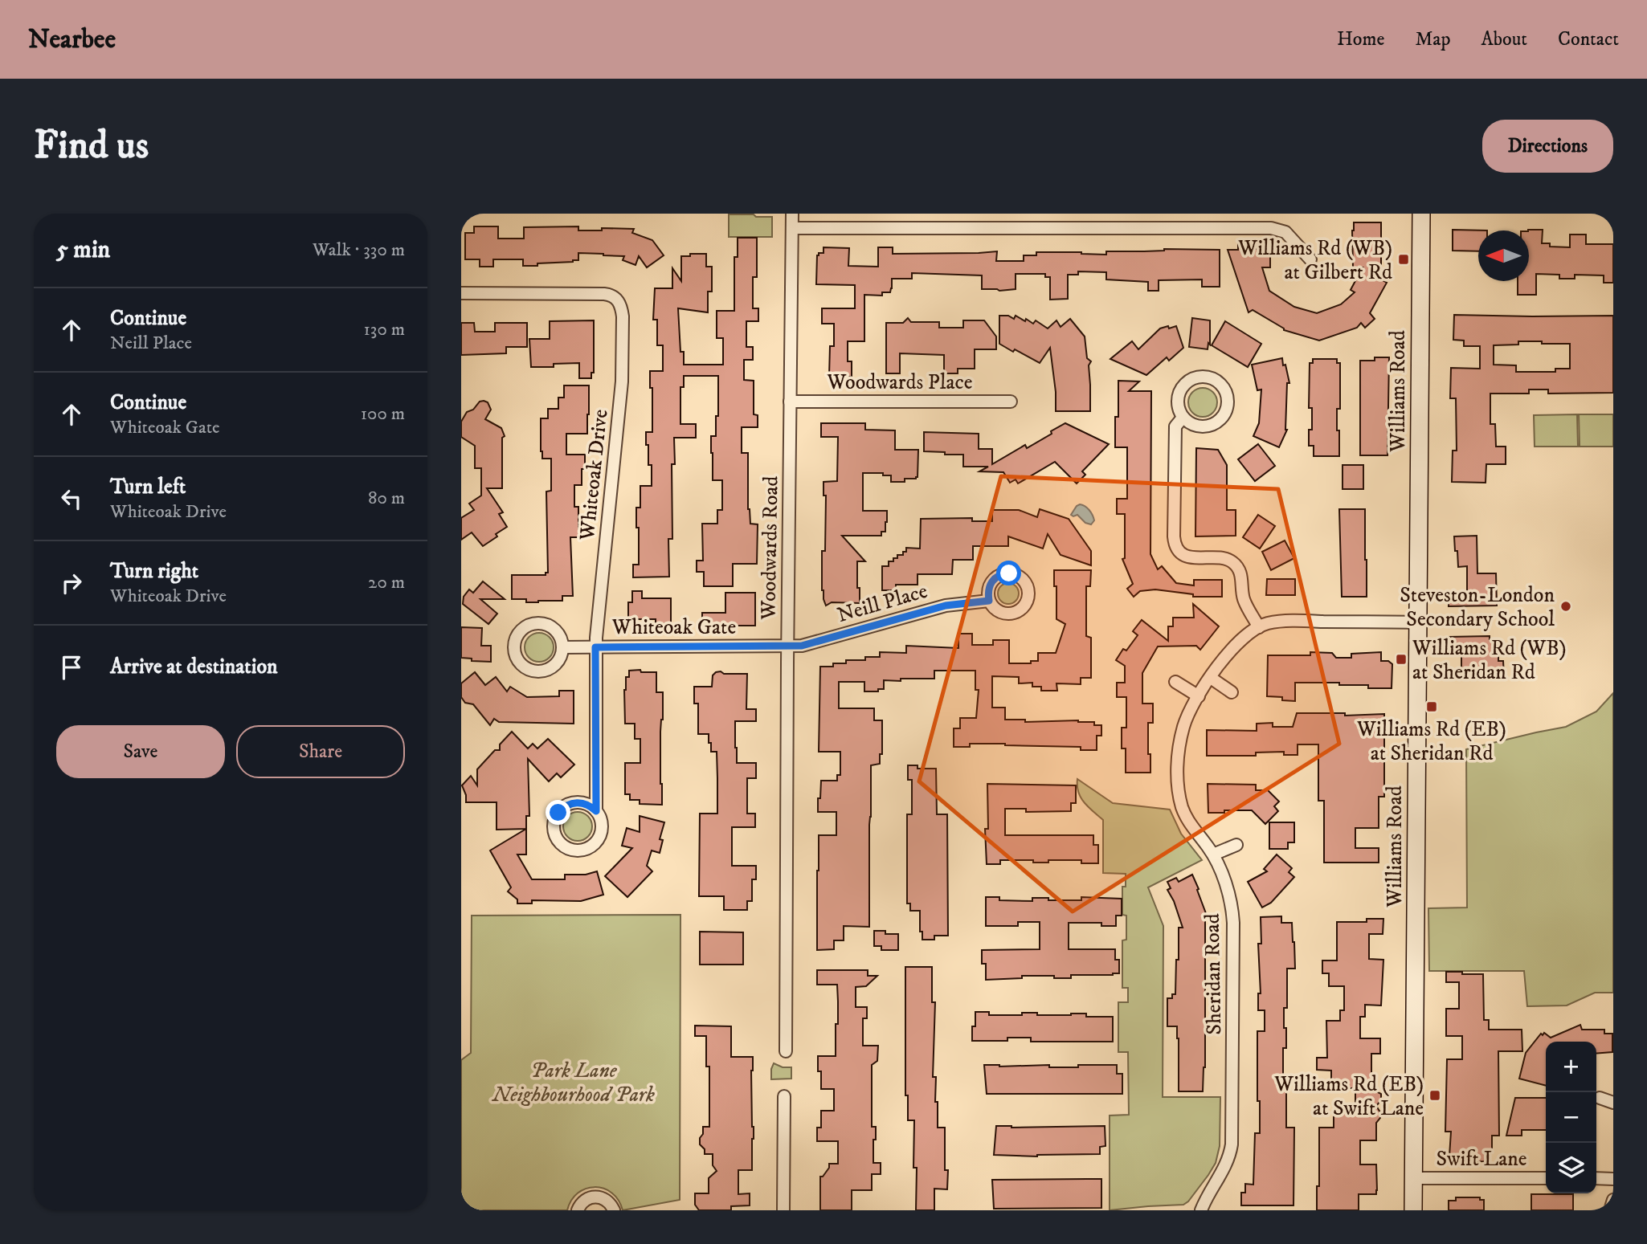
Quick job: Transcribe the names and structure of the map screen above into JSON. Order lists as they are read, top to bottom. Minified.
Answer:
{"streets":{"street":["Woodwards Place","Williams Road","Whiteoak Drive","Woodwards Road","Neill Place","Whiteoak Gate","Sheridan Road","Swift Lane"]},"crossings":[["Woodwards Place","Woodwards Road"],["Williams Road","Sheridan Road"],["Williams Road","Swift Lane"],["Whiteoak Drive","Whiteoak Gate"],["Woodwards Road","Neill Place"],["Woodwards Road","Whiteoak Gate"],["Neill Place","Whiteoak Gate"]],"parks":["Park Lane Neighbourhood Park"],"places":{"transit":["Williams Rd (WB) at Gilbert Rd","Williams Rd (WB) at Sheridan Rd","Williams Rd (EB) at Sheridan Rd","Williams Rd (EB) at Swift Lane"],"other":["Steveston-London Secondary School"]},"north":"left","page":{"header":"Nearbee","nav":["Home","Map","About","Contact"],"buttons":["Directions",["Save","Share"]],"title":"Find us","heading":["5 min","Walk · 330 m"],"list":[["Continue","Neill Place","130 m"],["Continue","Whiteoak Gate","100 m"],["Turn left","Whiteoak Drive","80 m"],["Turn right","Whiteoak Drive","20 m"],"Arrive at destination"],"map_buttons":["+","−"]}}
